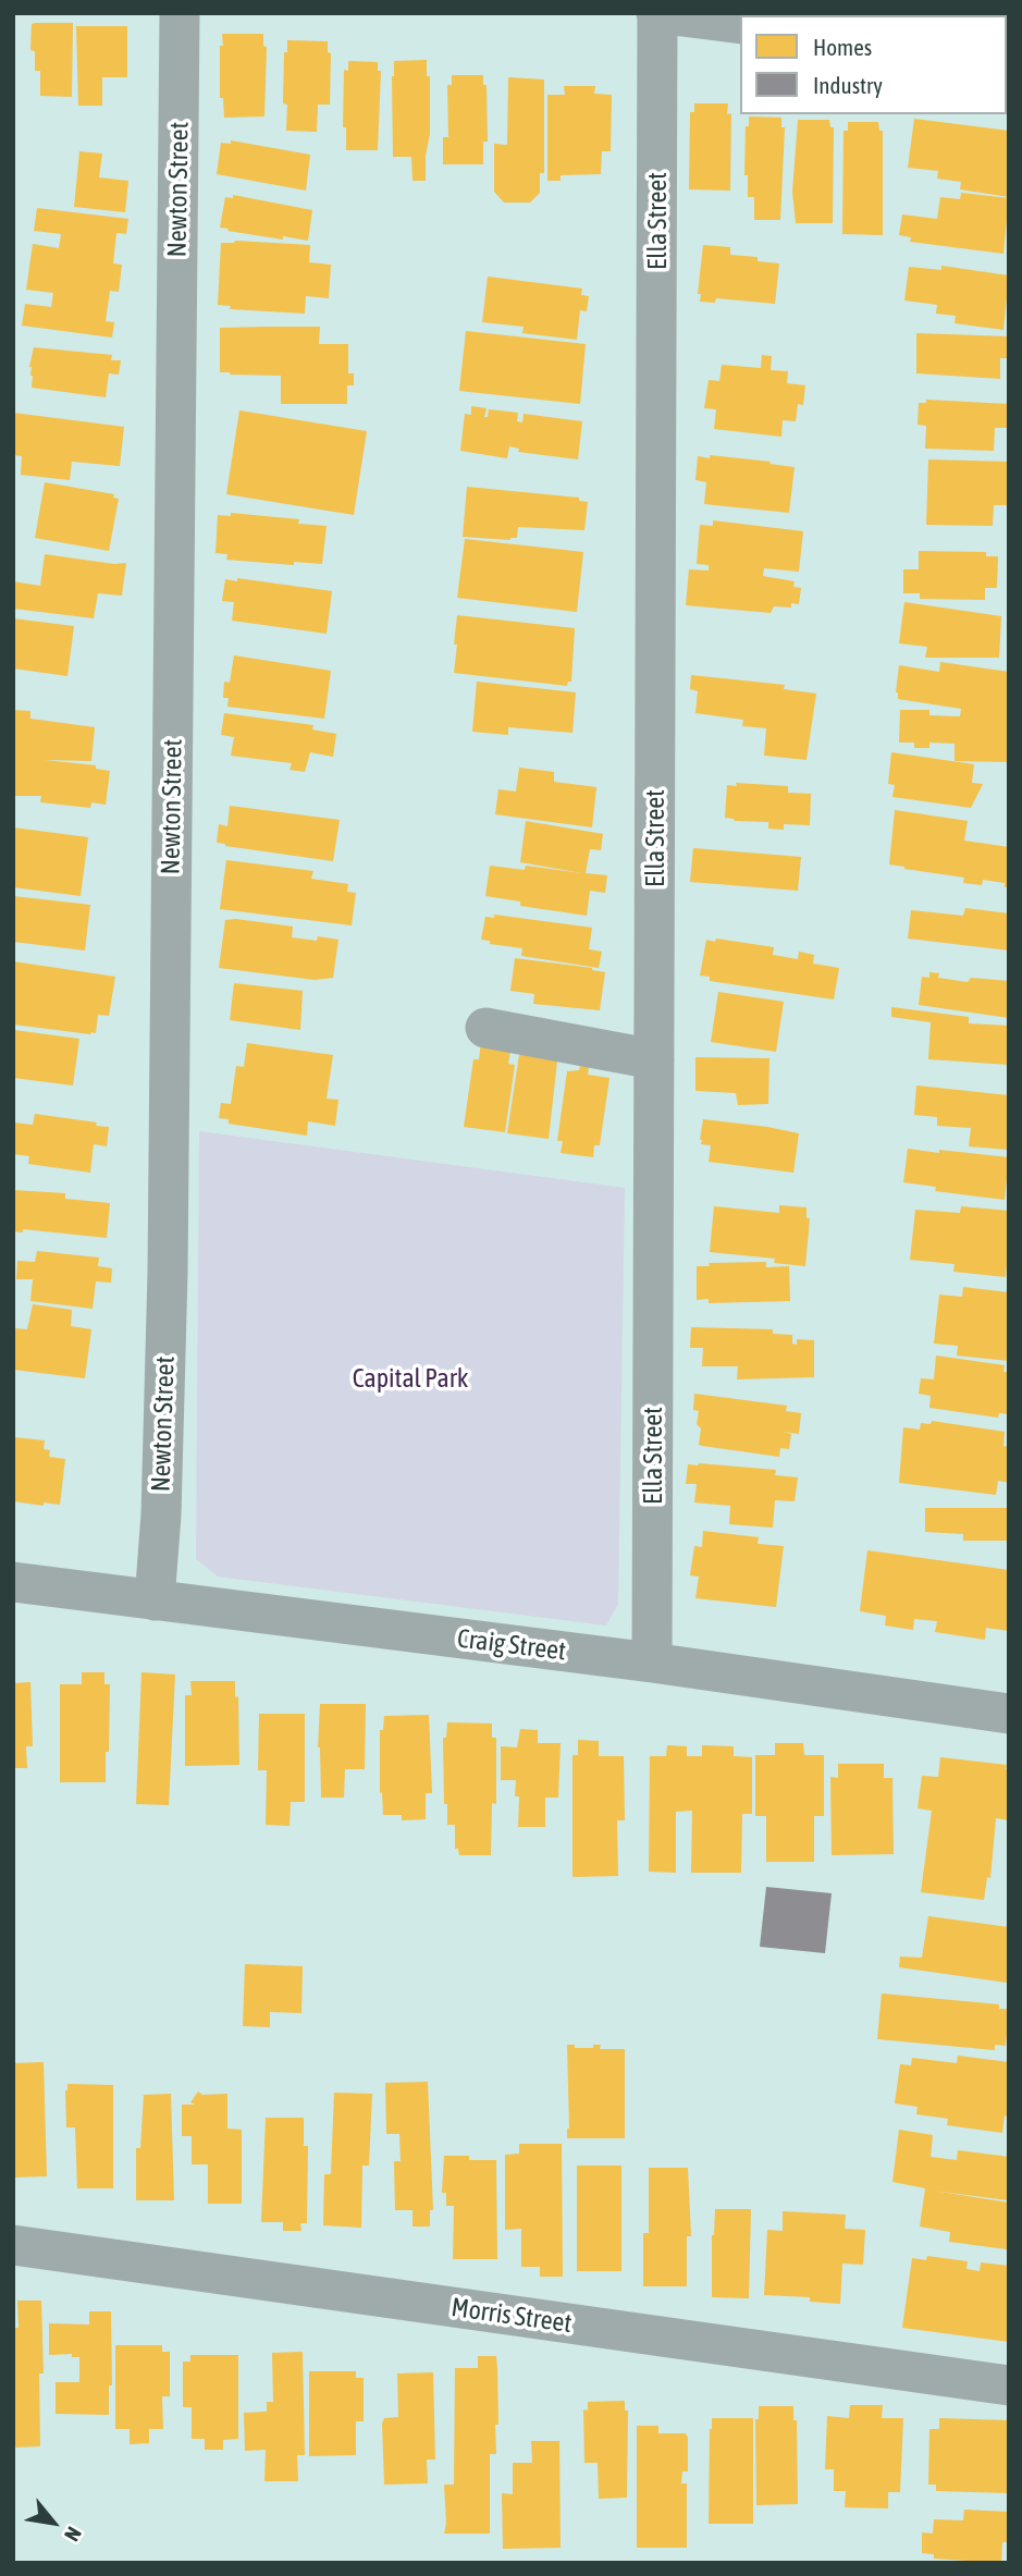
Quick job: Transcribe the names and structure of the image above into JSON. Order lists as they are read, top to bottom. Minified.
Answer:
{"streets":{"street":["Newton Street","Ella Street","Craig Street","Morris Street"]},"crossings":[["Newton Street","Craig Street"],["Ella Street","Craig Street"]],"parks":["Capital Park"],"legend":["Homes","Industry"],"north":"bottom right"}
